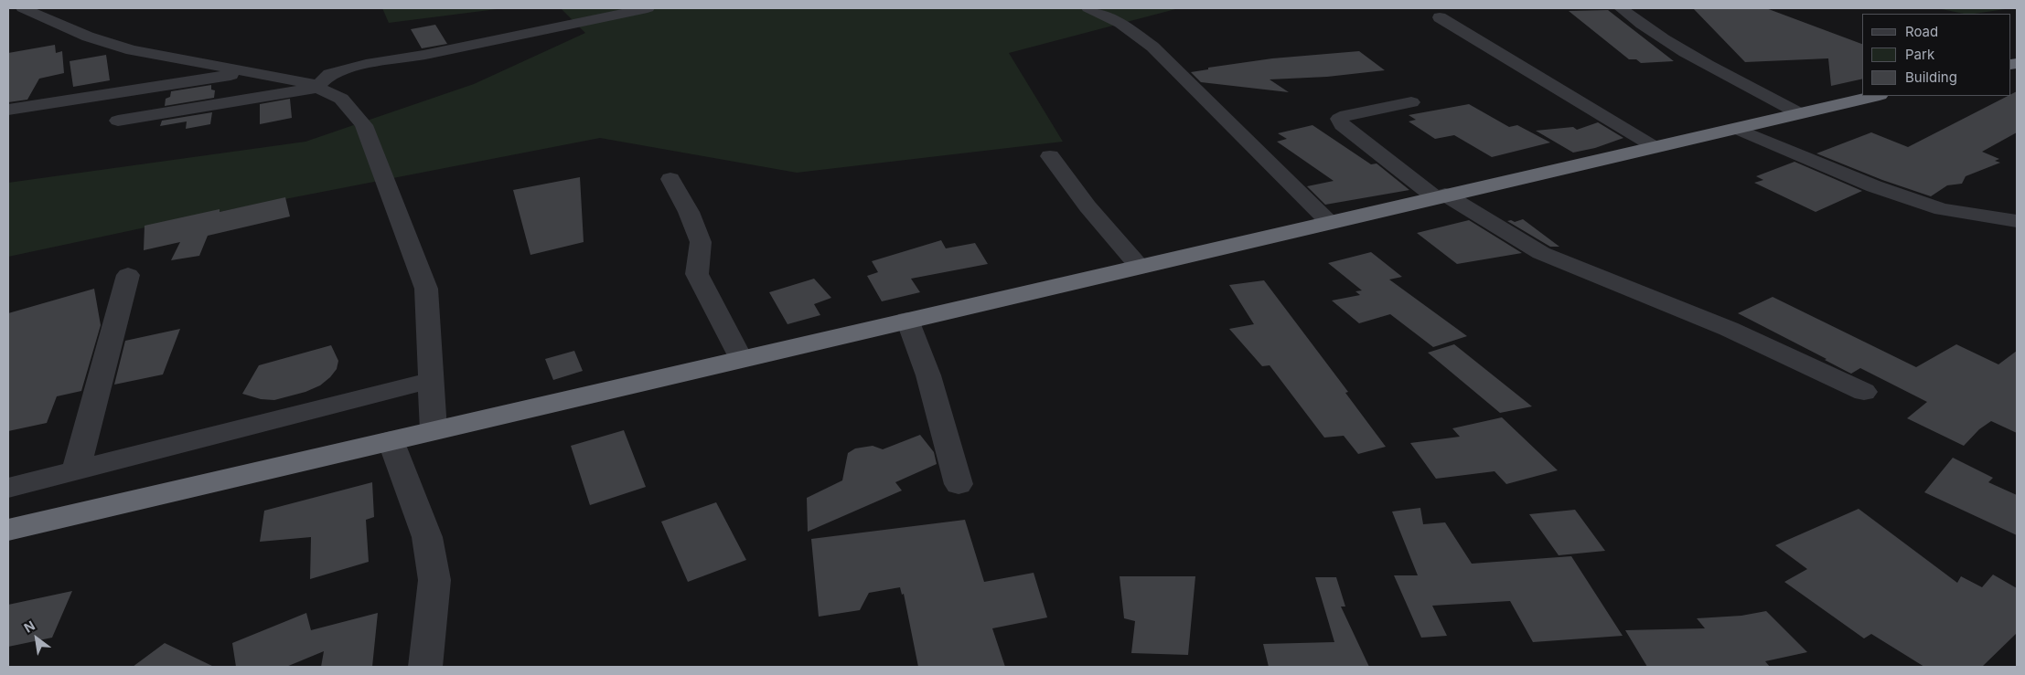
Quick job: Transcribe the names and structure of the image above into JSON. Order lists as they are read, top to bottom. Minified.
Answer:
{"legend":["Road","Park","Building"],"north":"top left"}
